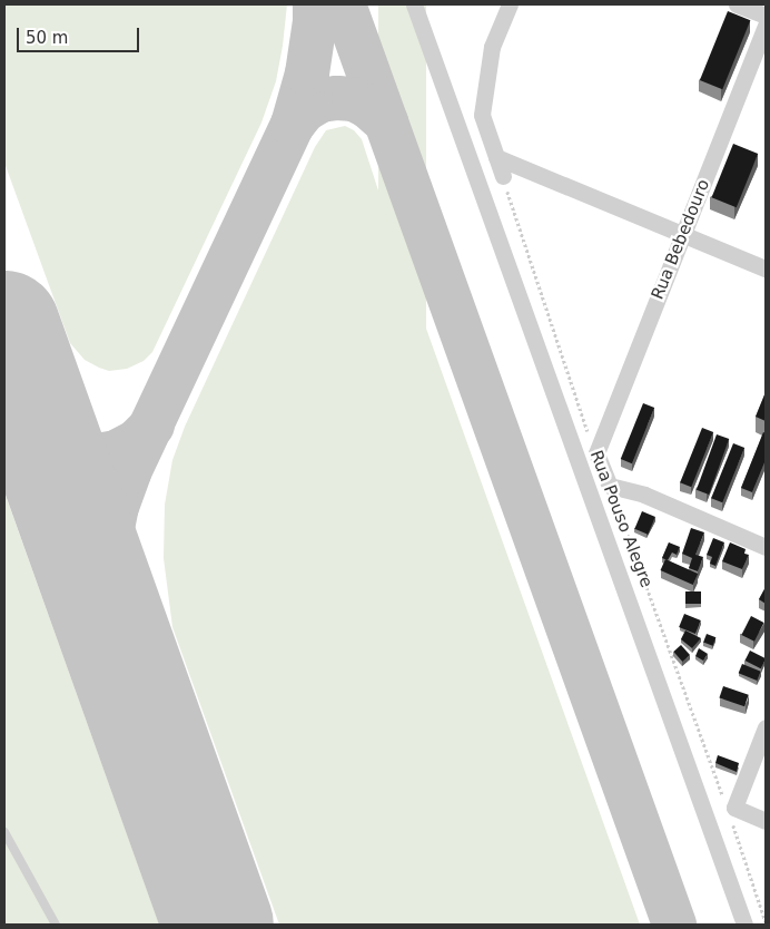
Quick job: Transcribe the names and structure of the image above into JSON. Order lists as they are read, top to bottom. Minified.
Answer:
{"streets":{"street":["Rua Bebedouro","Rua Pouso Alegre"]},"crossings":[["Rua Bebedouro","Rua Pouso Alegre"]],"scale_bar":"50 m"}
